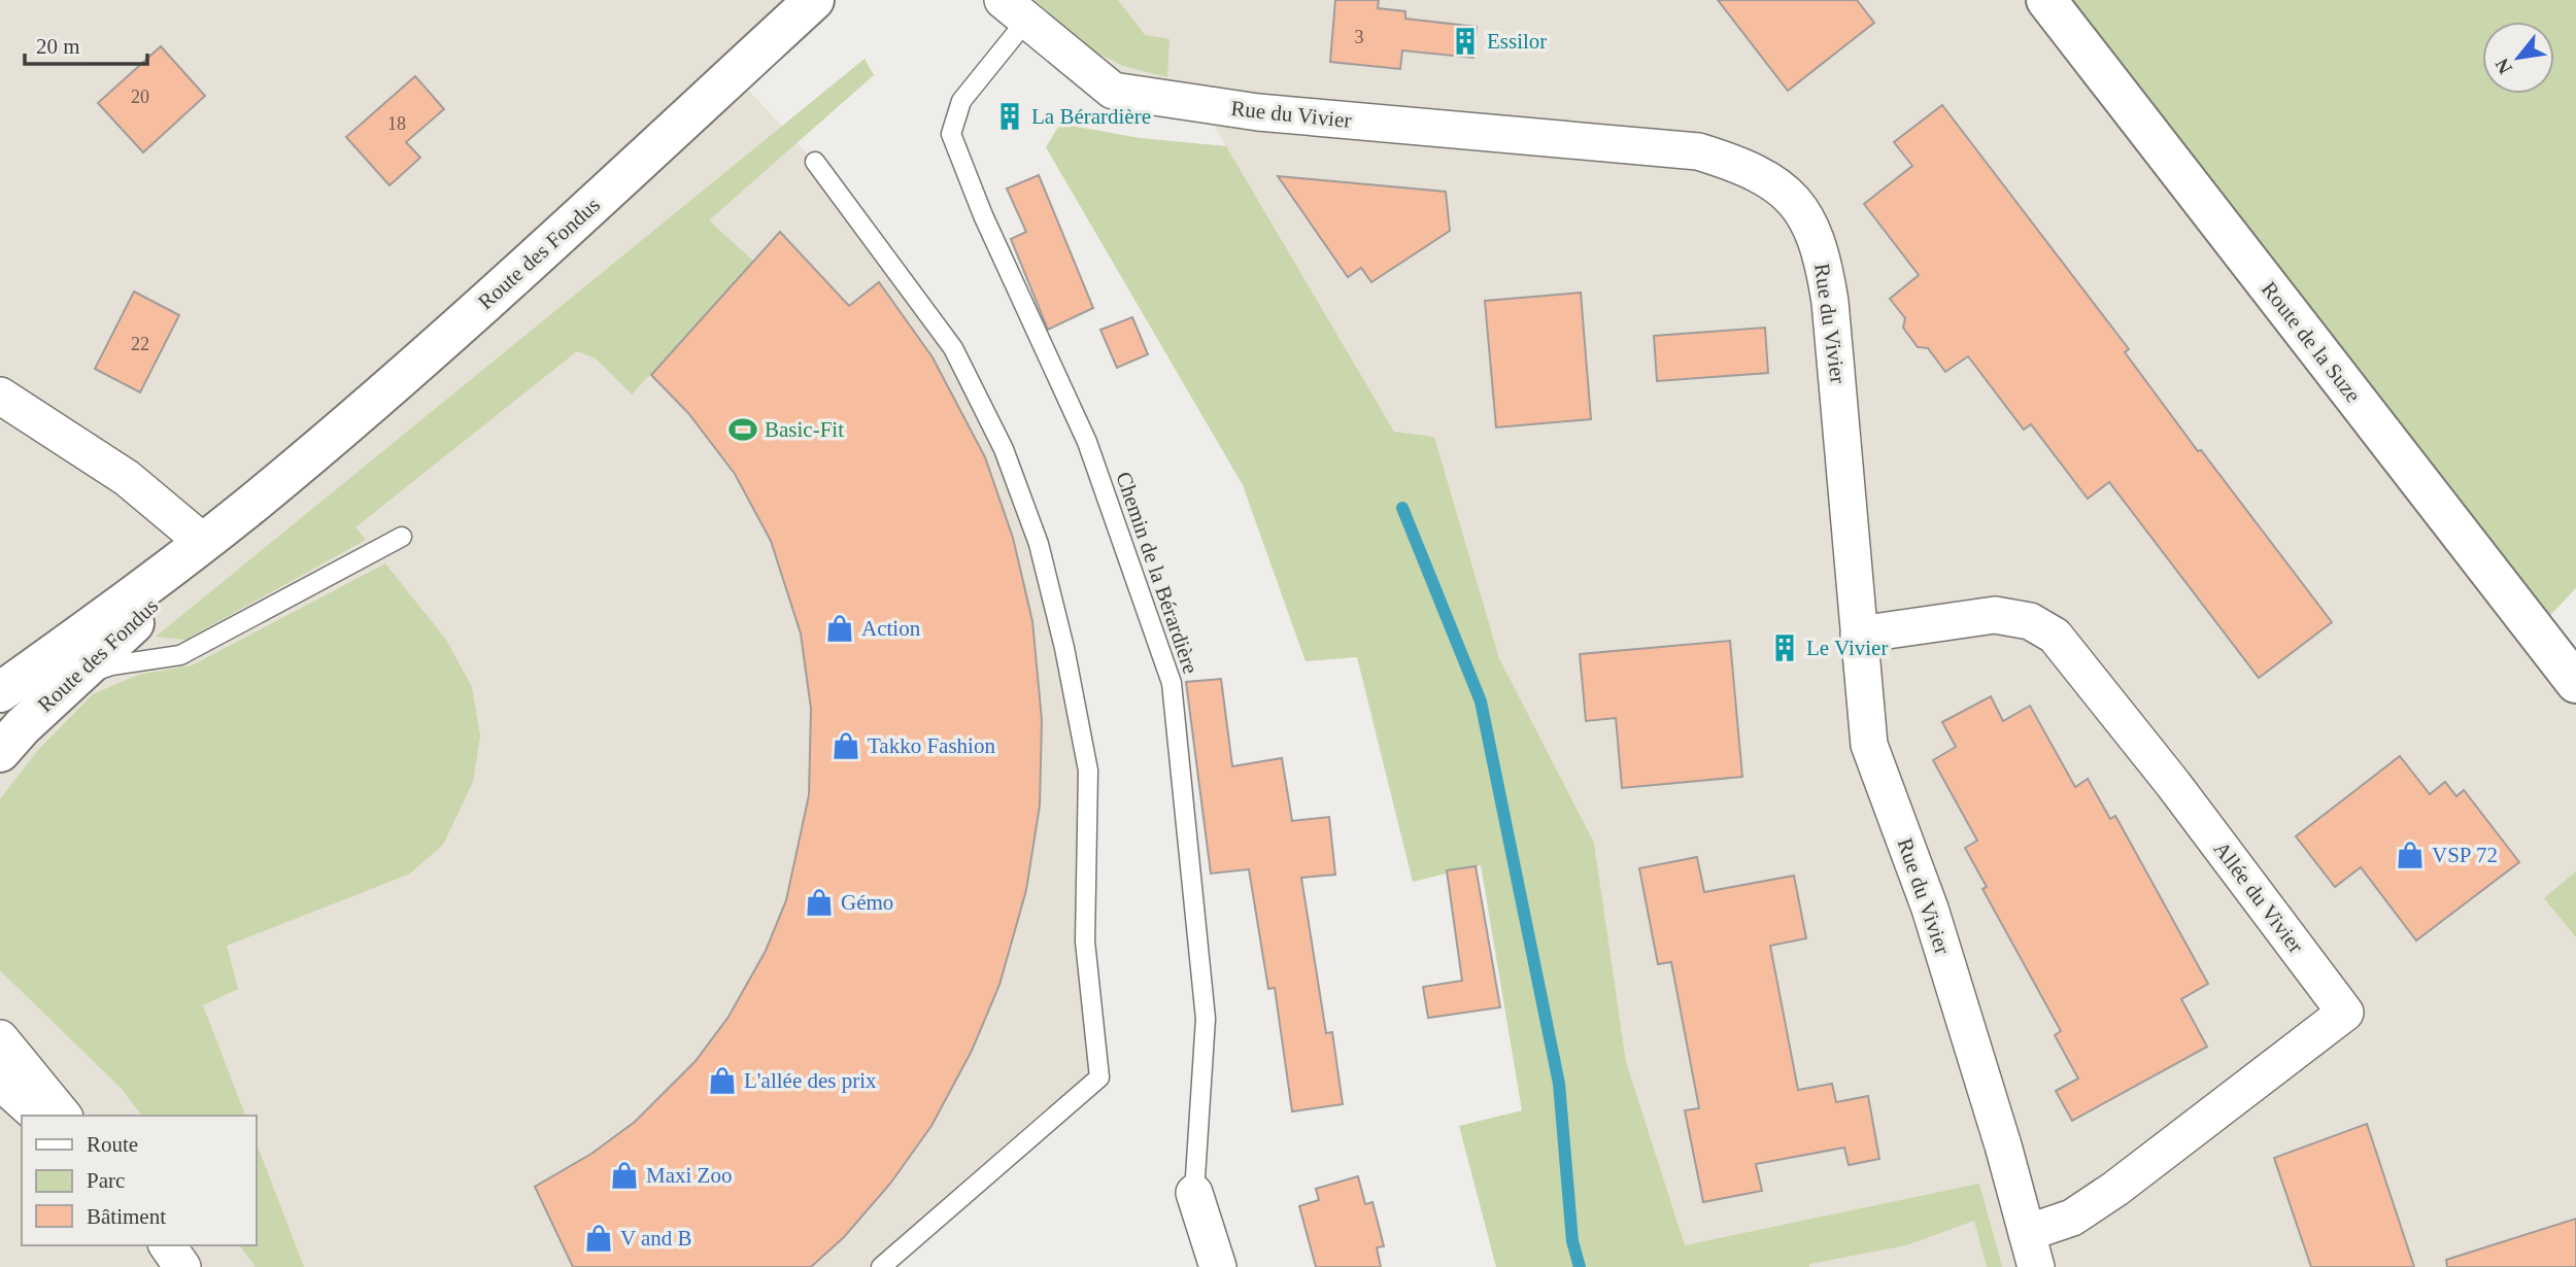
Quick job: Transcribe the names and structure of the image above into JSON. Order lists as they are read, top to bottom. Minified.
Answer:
{"streets":{"street":["Rue du Vivier","Route des Fondus","Route de la Suze","Allée du Vivier"],"lane":["Chemin de la Bérardière"]},"crossings":[["Rue du Vivier","Chemin de la Bérardière"],["Rue du Vivier","Allée du Vivier"]],"places":{"building":["Essilor","La Bérardière","Le Vivier"],"sports":["Basic-Fit"],"shop":["Action","Takko Fashion","VSP 72","Gémo","L'allée des prix","Maxi Zoo","V and B"]},"house_numbers":["3","20","18","22"],"legend":["Route","Parc","Bâtiment"],"scale_bar":"20 m","north":"bottom left"}
